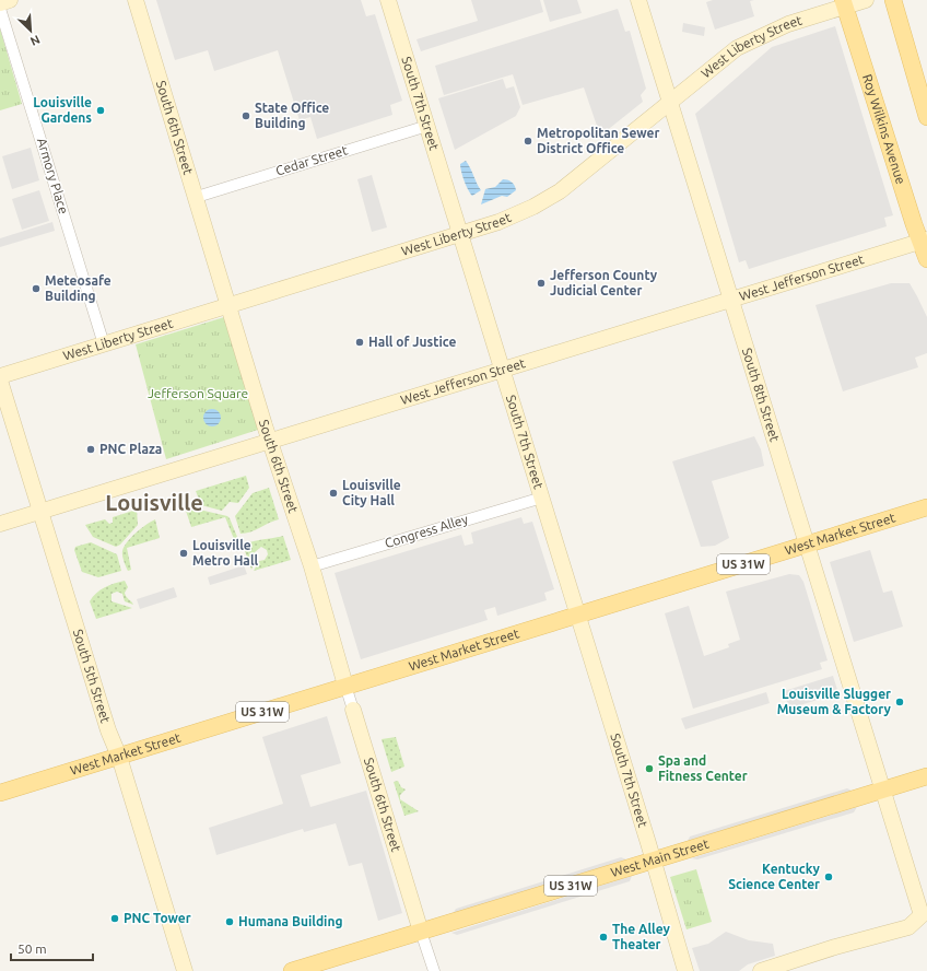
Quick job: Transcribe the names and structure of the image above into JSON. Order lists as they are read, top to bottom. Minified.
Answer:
{"streets":{"main road":["Roy Wilkins Avenue","West Market Street","US 31W","West Main Street"],"street":["West Liberty Street","South 7th Street","South 6th Street","Cedar Street","Armory Place","West Jefferson Street","South 8th Street","Congress Alley","South 5th Street"]},"crossings":[["West Liberty Street","South 7th Street"],["West Liberty Street","South 6th Street"],["West Liberty Street","Roy Wilkins Avenue"],["West Liberty Street","Armory Place"],["West Liberty Street","South 8th Street"],["South 7th Street","Cedar Street"],["South 7th Street","West Jefferson Street"],["South 7th Street","Congress Alley"],["South 7th Street","West Market Street"],["South 7th Street","West Main Street"],["South 6th Street","Cedar Street"],["South 6th Street","West Jefferson Street"],["South 6th Street","Congress Alley"],["South 6th Street","West Market Street"],["South 6th Street","West Main Street"],["Roy Wilkins Avenue","West Jefferson Street"],["West Jefferson Street","South 8th Street"],["West Jefferson Street","South 5th Street"],["South 8th Street","West Market Street"],["South 8th Street","West Main Street"],["West Market Street","South 5th Street"]],"districts":["Louisville"],"parks":["Jefferson Square"],"places":["Louisville Gardens","State Office Building","Metropolitan Sewer District Office","Jefferson County Judicial Center","Meteosafe Building","Hall of Justice","PNC Plaza","Louisville City Hall","Louisville Metro Hall","Louisville Slugger Museum & Factory","Spa and Fitness Center","Kentucky Science Center","PNC Tower","Humana Building","The Alley Theater"],"scale_bar":"50 m","north":"bottom right"}
